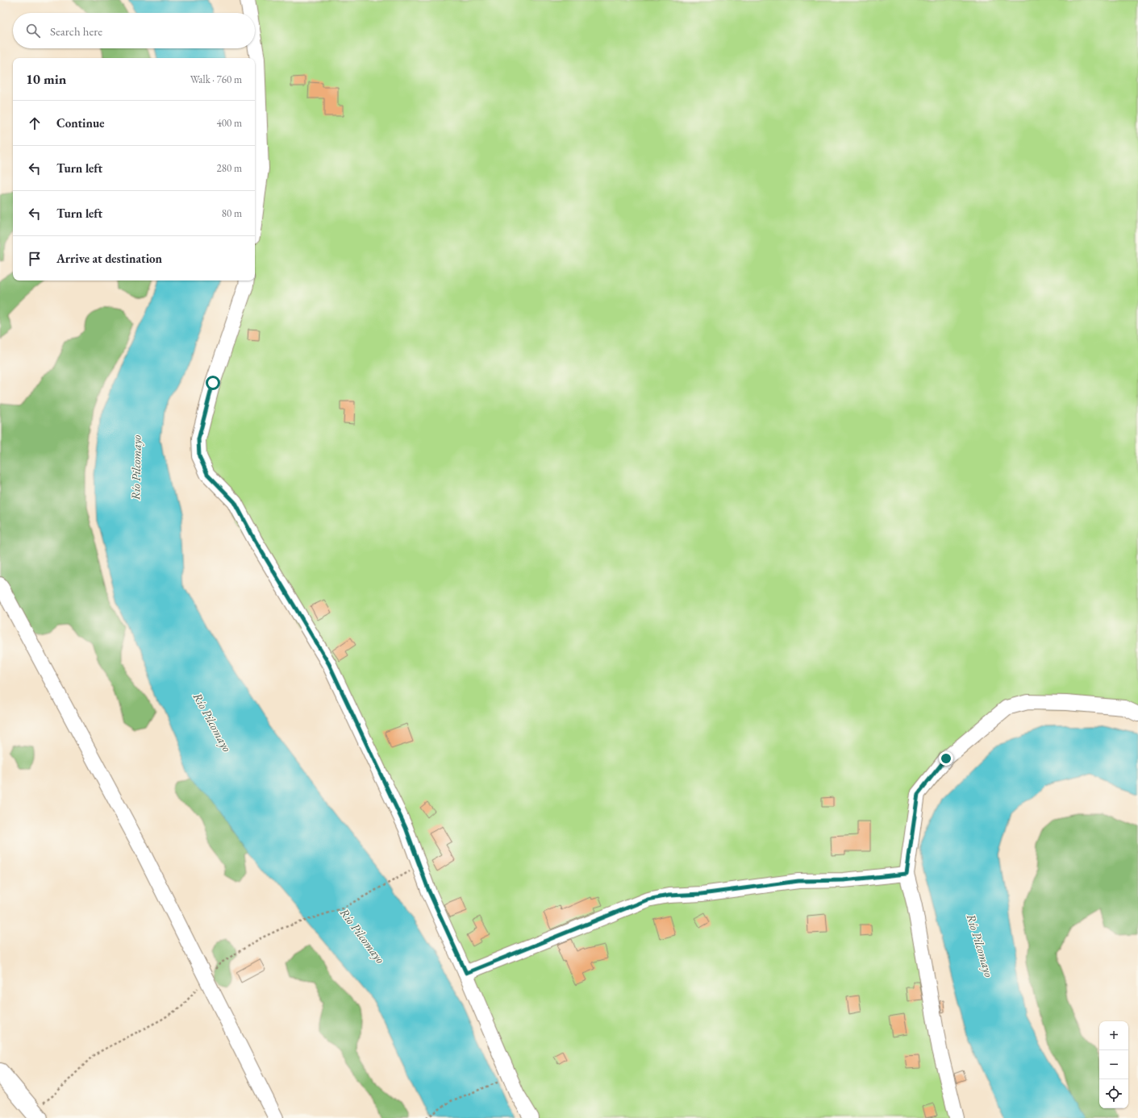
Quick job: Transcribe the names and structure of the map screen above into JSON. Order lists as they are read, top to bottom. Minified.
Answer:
{"water":["Río Pilcomayo"],"page":{"search":"Search here","heading":["10 min","Walk · 760 m"],"list":[["Continue","400 m"],["Turn left","280 m"],["Turn left","80 m"],"Arrive at destination"],"map_buttons":["+","−"]}}
